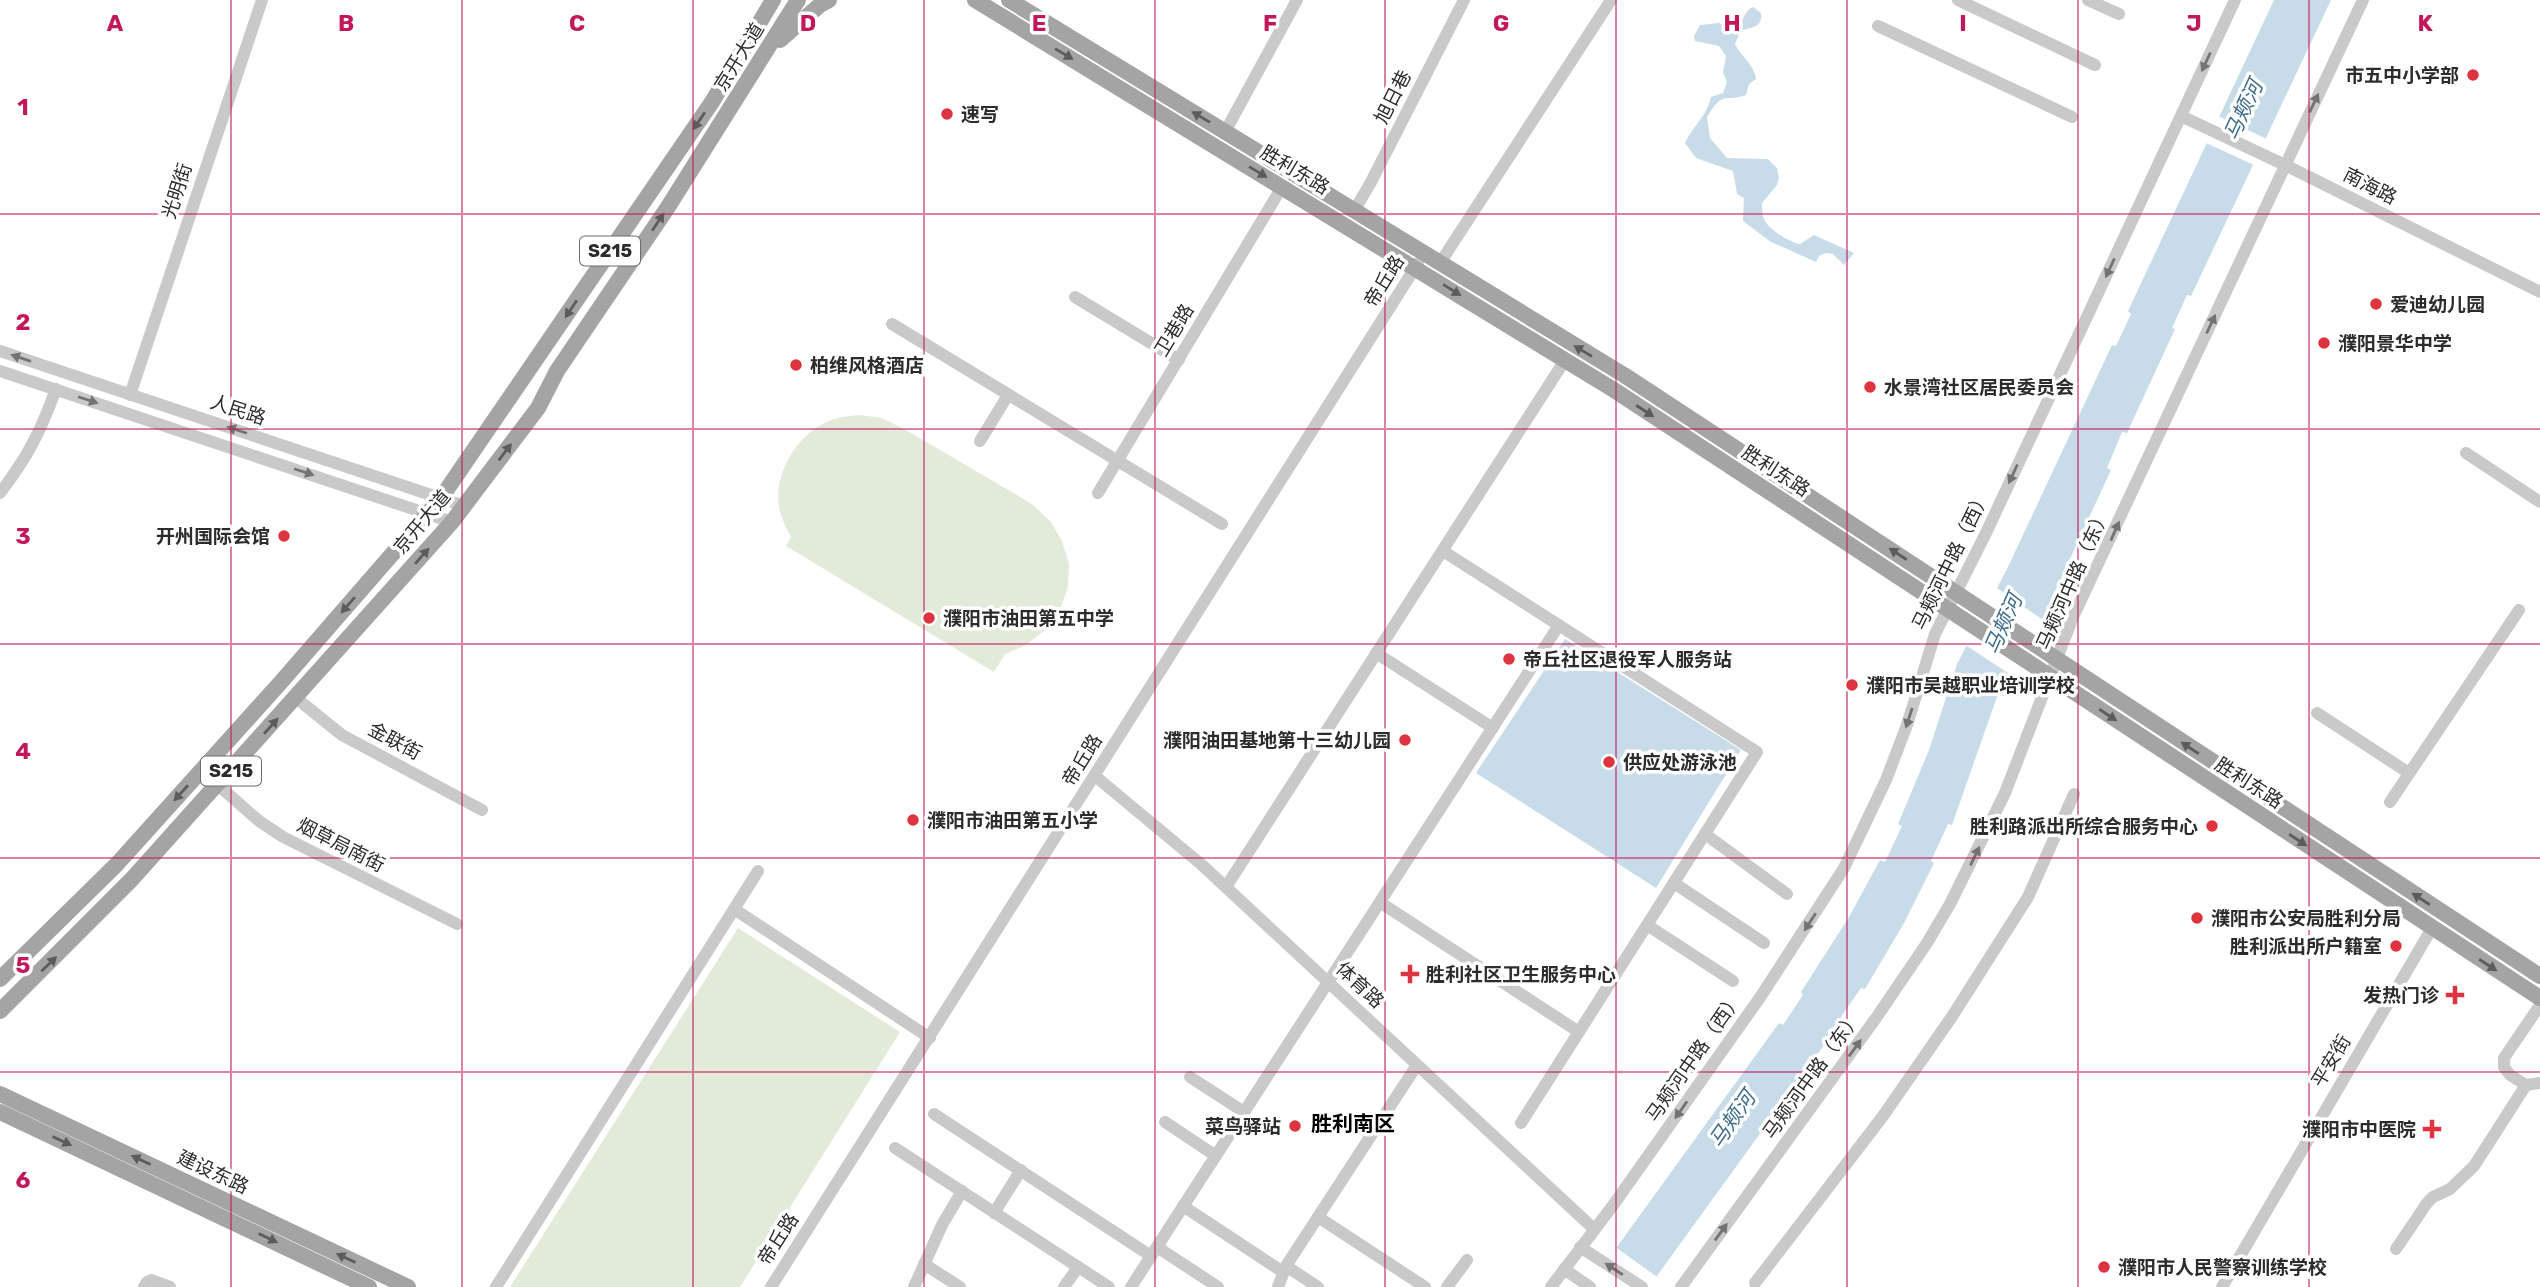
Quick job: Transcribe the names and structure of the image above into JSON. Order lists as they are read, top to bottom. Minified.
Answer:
{"streets":{"main road":["京开大道","胜利东路","S215","建设东路"],"street":["旭日巷","南海路","光明街","帝丘路","卫巷路","人民路","马颊河中路（西）","马颊河中路（东）","金联街","烟草局南街","体育路","平安街"]},"crossings":[["京开大道","人民路"],["京开大道","金联街"],["京开大道","烟草局南街"],["旭日巷","胜利东路"],["胜利东路","帝丘路"],["胜利东路","卫巷路"],["胜利东路","马颊河中路（西）"],["胜利东路","马颊河中路（东）"],["胜利东路","平安街"],["南海路","马颊河中路（西）"],["南海路","马颊河中路（东）"],["光明街","人民路"],["帝丘路","体育路"],["马颊河中路（西）","体育路"]],"one_way":["马颊河中路（西）"],"districts":["胜利南区"],"water":["马颊河"],"places":{"other":["市五中小学部","速写","爱迪幼儿园","濮阳景华中学","柏维风格酒店","水景湾社区居民委员会","开州国际会馆","濮阳市油田第五中学","帝丘社区退役军人服务站","濮阳市吴越职业培训学校","濮阳油田基地第十三幼儿园","供应处游泳池","濮阳市油田第五小学","胜利路派出所综合服务中心","濮阳市公安局胜利分局","胜利派出所户籍室","菜鸟驿站","濮阳市人民警察训练学校"],"health":["胜利社区卫生服务中心","发热门诊","濮阳市中医院"]},"grid":{"columns":["A","B","C","D","E","F","G","H","I","J","K"],"rows":["1","2","3","4","5","6"]}}
